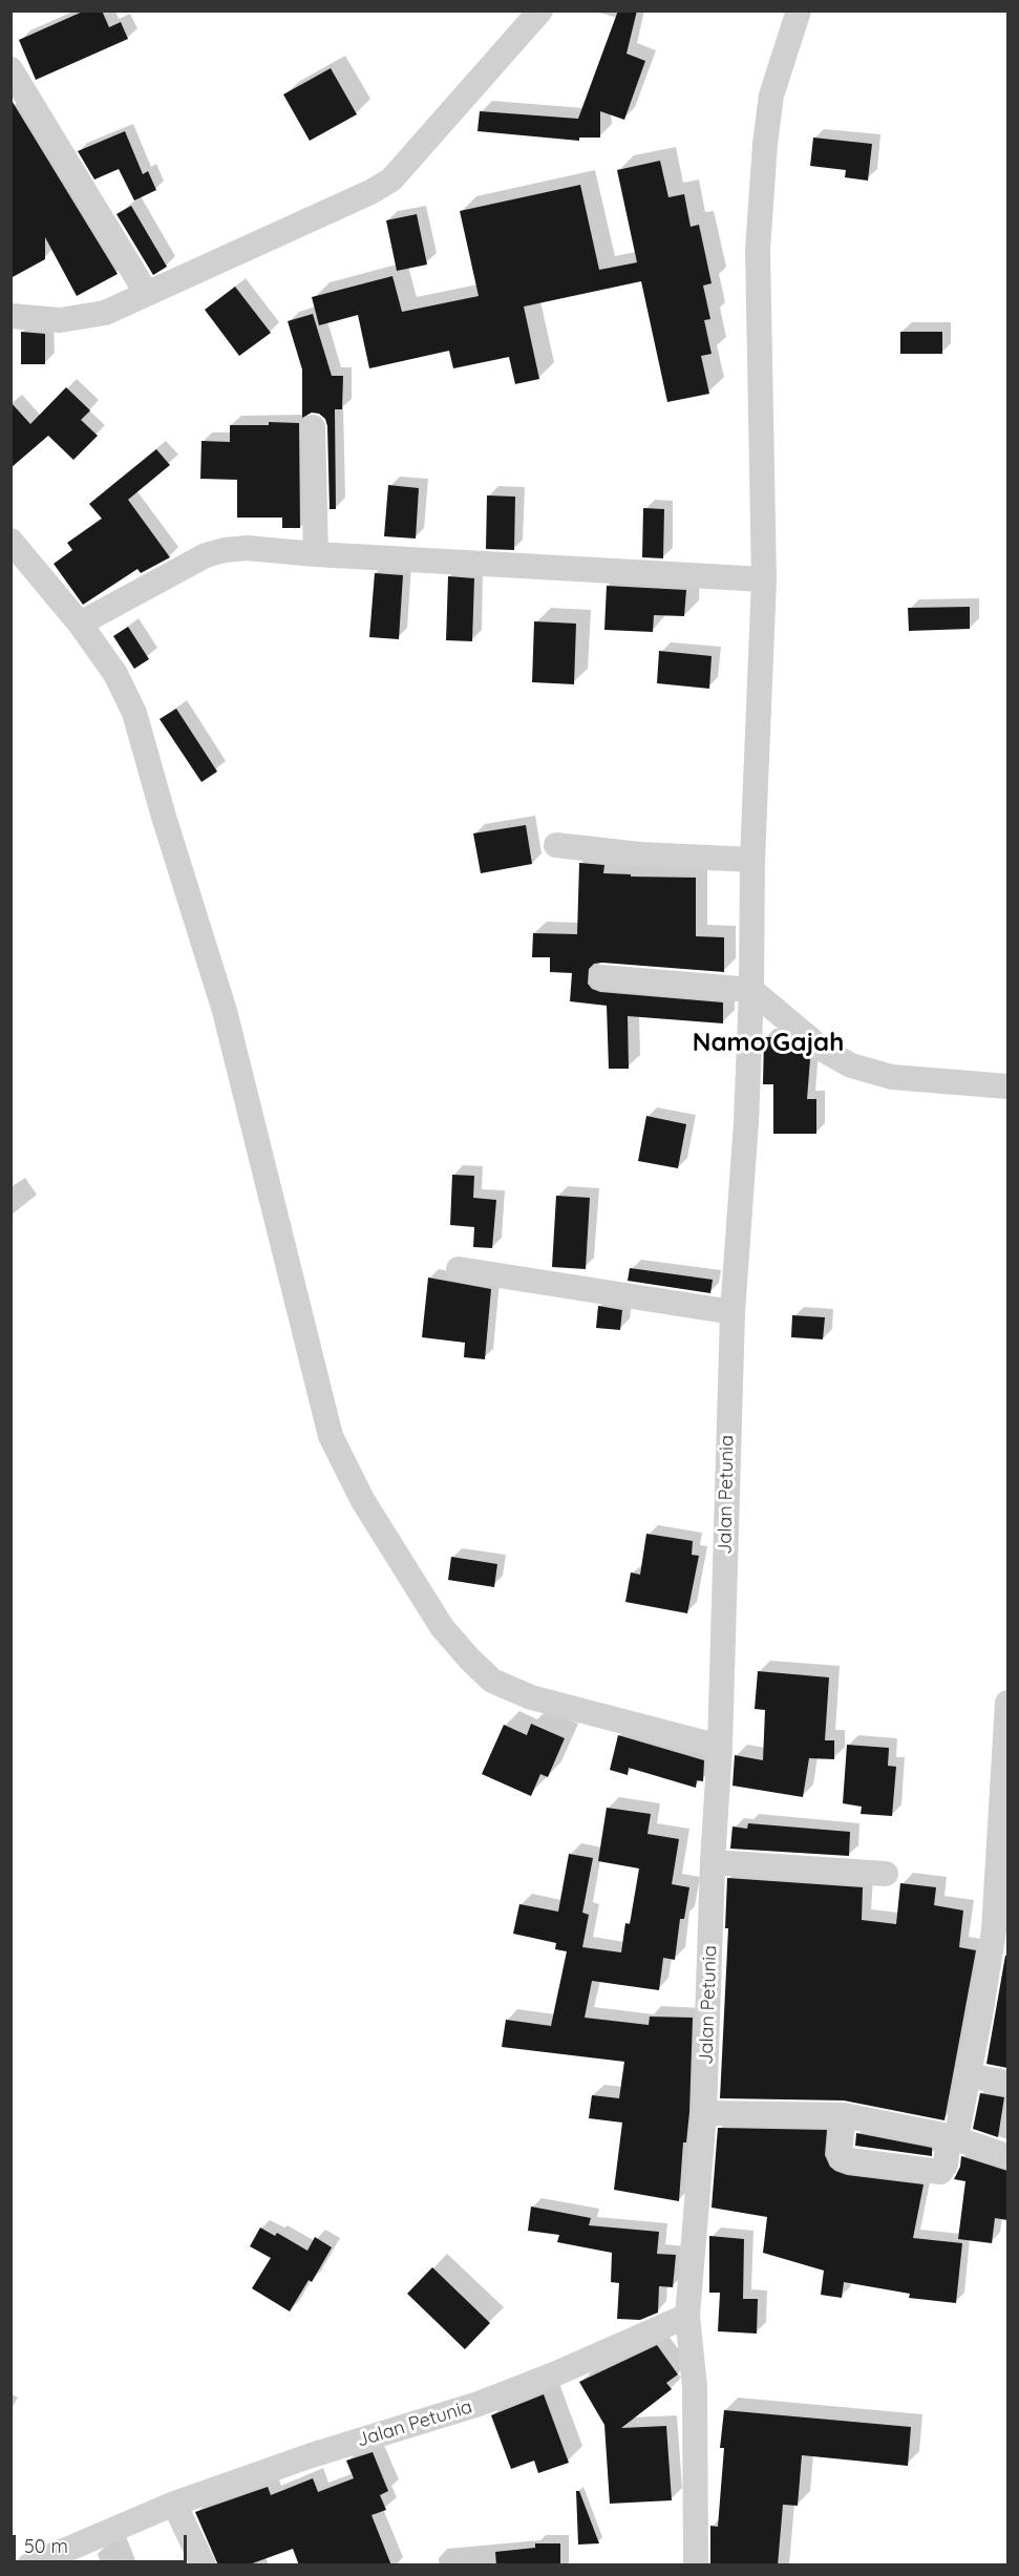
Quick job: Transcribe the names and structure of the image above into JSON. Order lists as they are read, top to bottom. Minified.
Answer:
{"streets":{"street":["Jalan Petunia"]},"districts":["Namo Gajah"],"scale_bar":"50 m"}
